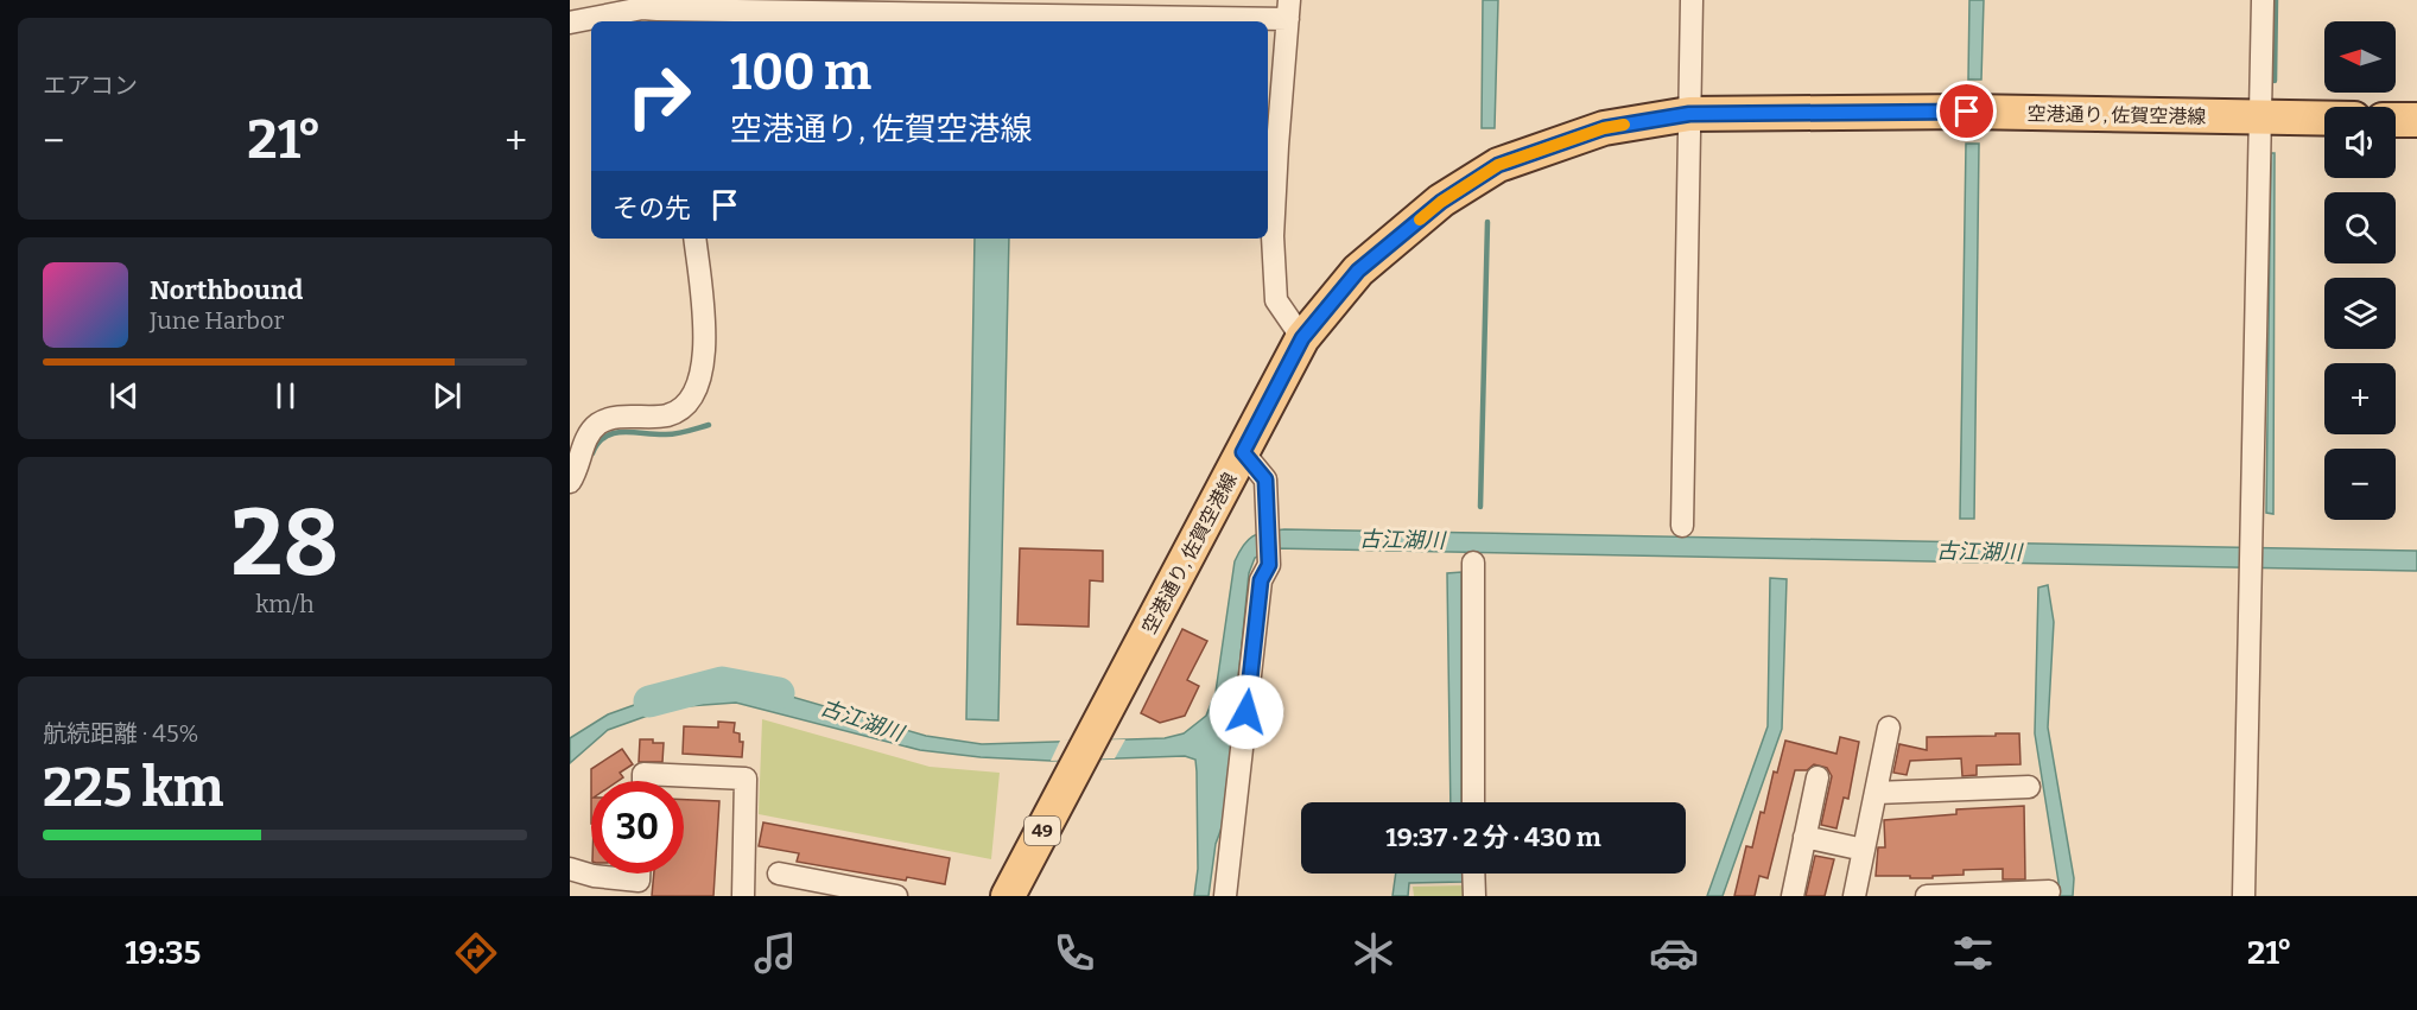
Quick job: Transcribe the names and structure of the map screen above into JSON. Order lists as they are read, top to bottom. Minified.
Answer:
{"streets":{"main road":["空港通り, 佐賀空港線","49"]},"water":["古江湖川"],"north":"left","page":{"tile":["エアコン",["28","km/h"],["航続距離 · 45%","225 km"]],"map_buttons":["+","−"],"turn":["100 m","空港通り, 佐賀空港線"],"heat":["−","21°","+"],"then":"その先","song":["Northbound","June Harbor"],"limit":"30","trip":"19:37 · 2 分 · 430 m","tabs":["19:35","21°"]}}
